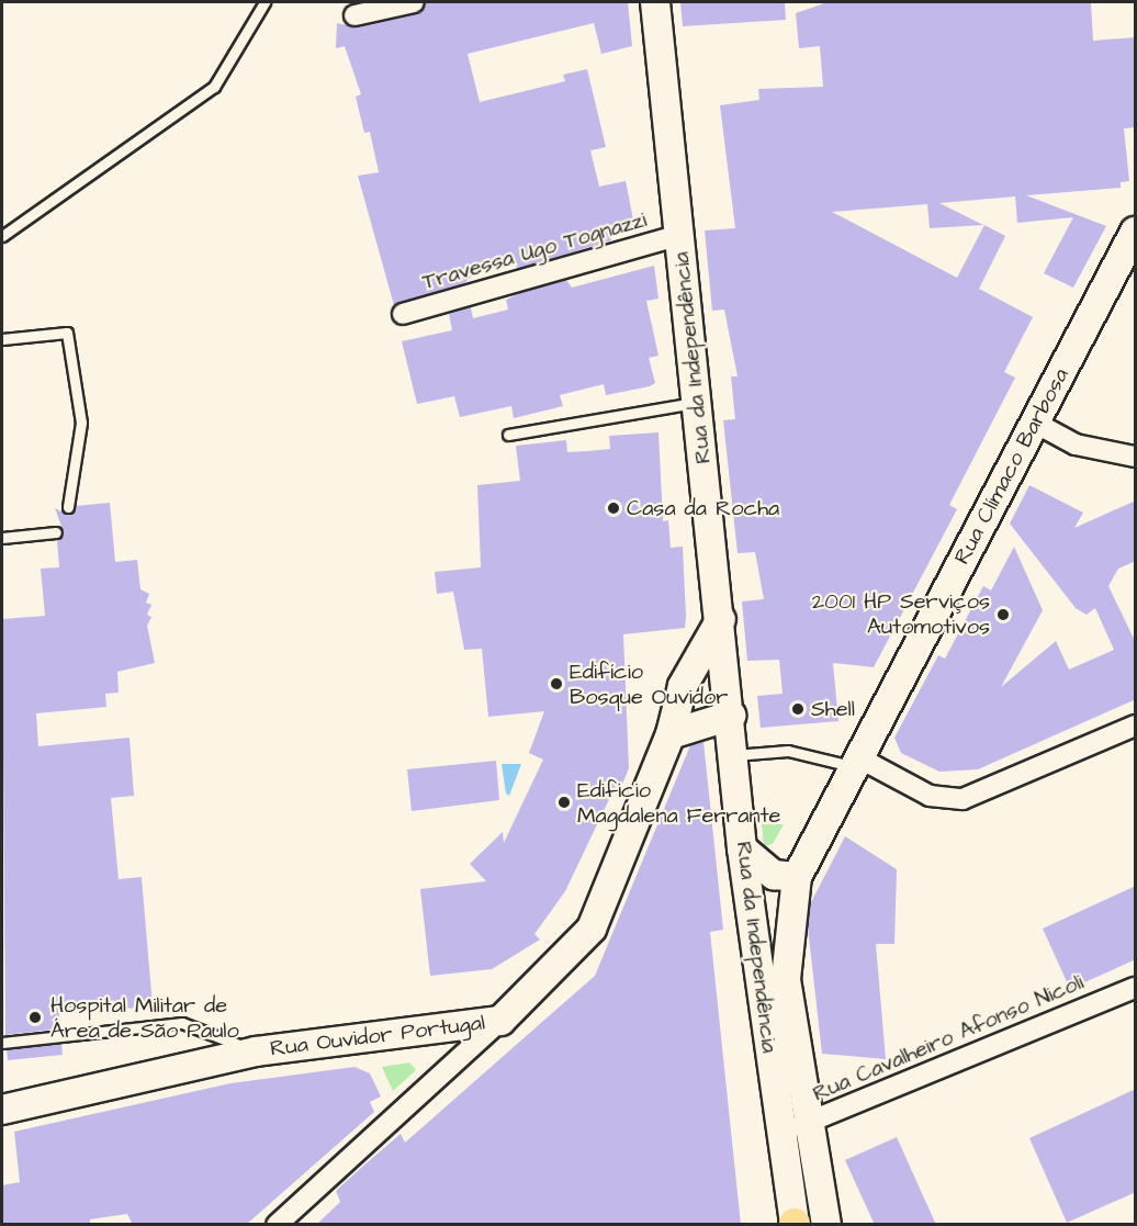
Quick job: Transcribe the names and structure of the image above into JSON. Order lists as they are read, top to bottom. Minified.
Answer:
{"streets":{"main road":["Rua da Independência","Rua Clímaco Barbosa","Rua Ouvidor Portugal"],"street":["Travessa Ugo Tognazzi","Rua Cavalheiro Afonso Nicoli"]},"crossings":[["Travessa Ugo Tognazzi","Rua da Independência"],["Rua da Independência","Rua Clímaco Barbosa"],["Rua da Independência","Rua Ouvidor Portugal"],["Rua da Independência","Rua Cavalheiro Afonso Nicoli"]],"places":["Casa da Rocha","2001 HP Serviços Automotivos","Edifício Bosque Ouvidor","Shell","Edificio Magdalena Ferrante","Hospital Militar de Área de São Paulo"]}
